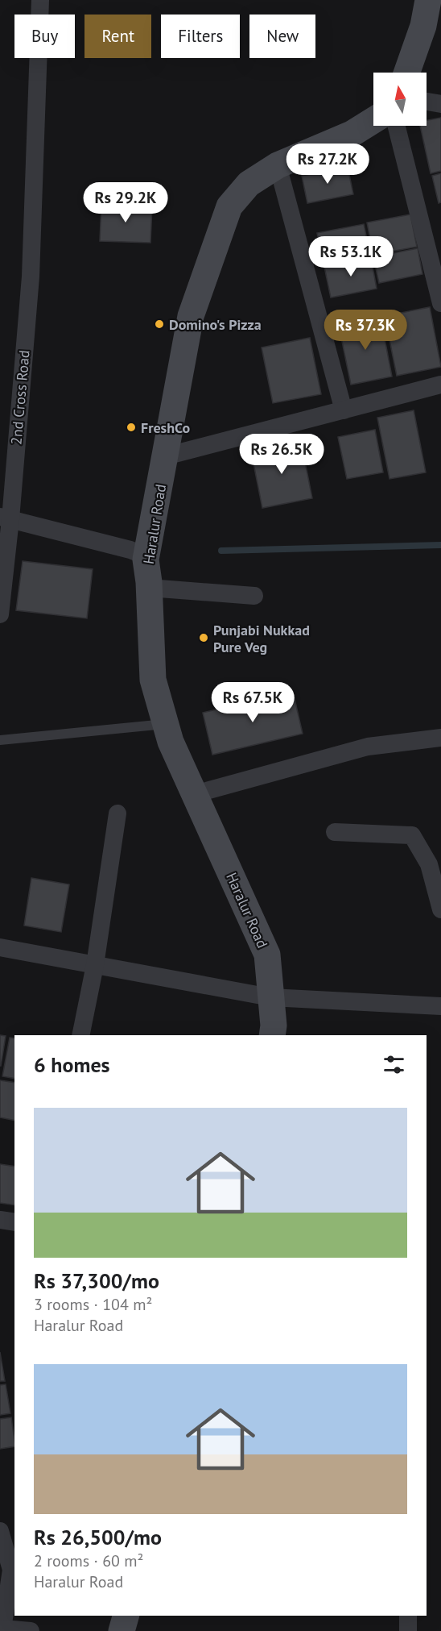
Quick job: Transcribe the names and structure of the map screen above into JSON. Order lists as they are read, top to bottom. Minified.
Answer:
{"streets":{"street":["2nd Cross Road","Haralur Road"]},"places":["Domino's Pizza","FreshCo","Punjabi Nukkad Pure Veg"],"north":"top","page":{"chip":["Buy","Rent","Filters","New"],"price":["Rs 27.2K","Rs 29.2K","Rs 53.1K","Rs 37.3K","Rs 26.5K","Rs 67.5K"],"heading":"6 homes","list":[{"name":"Rs 37,300/mo","note":"3 rooms · 104 m² · Haralur Road"},{"name":"Rs 26,500/mo","note":"2 rooms · 60 m² · Haralur Road"}]}}
